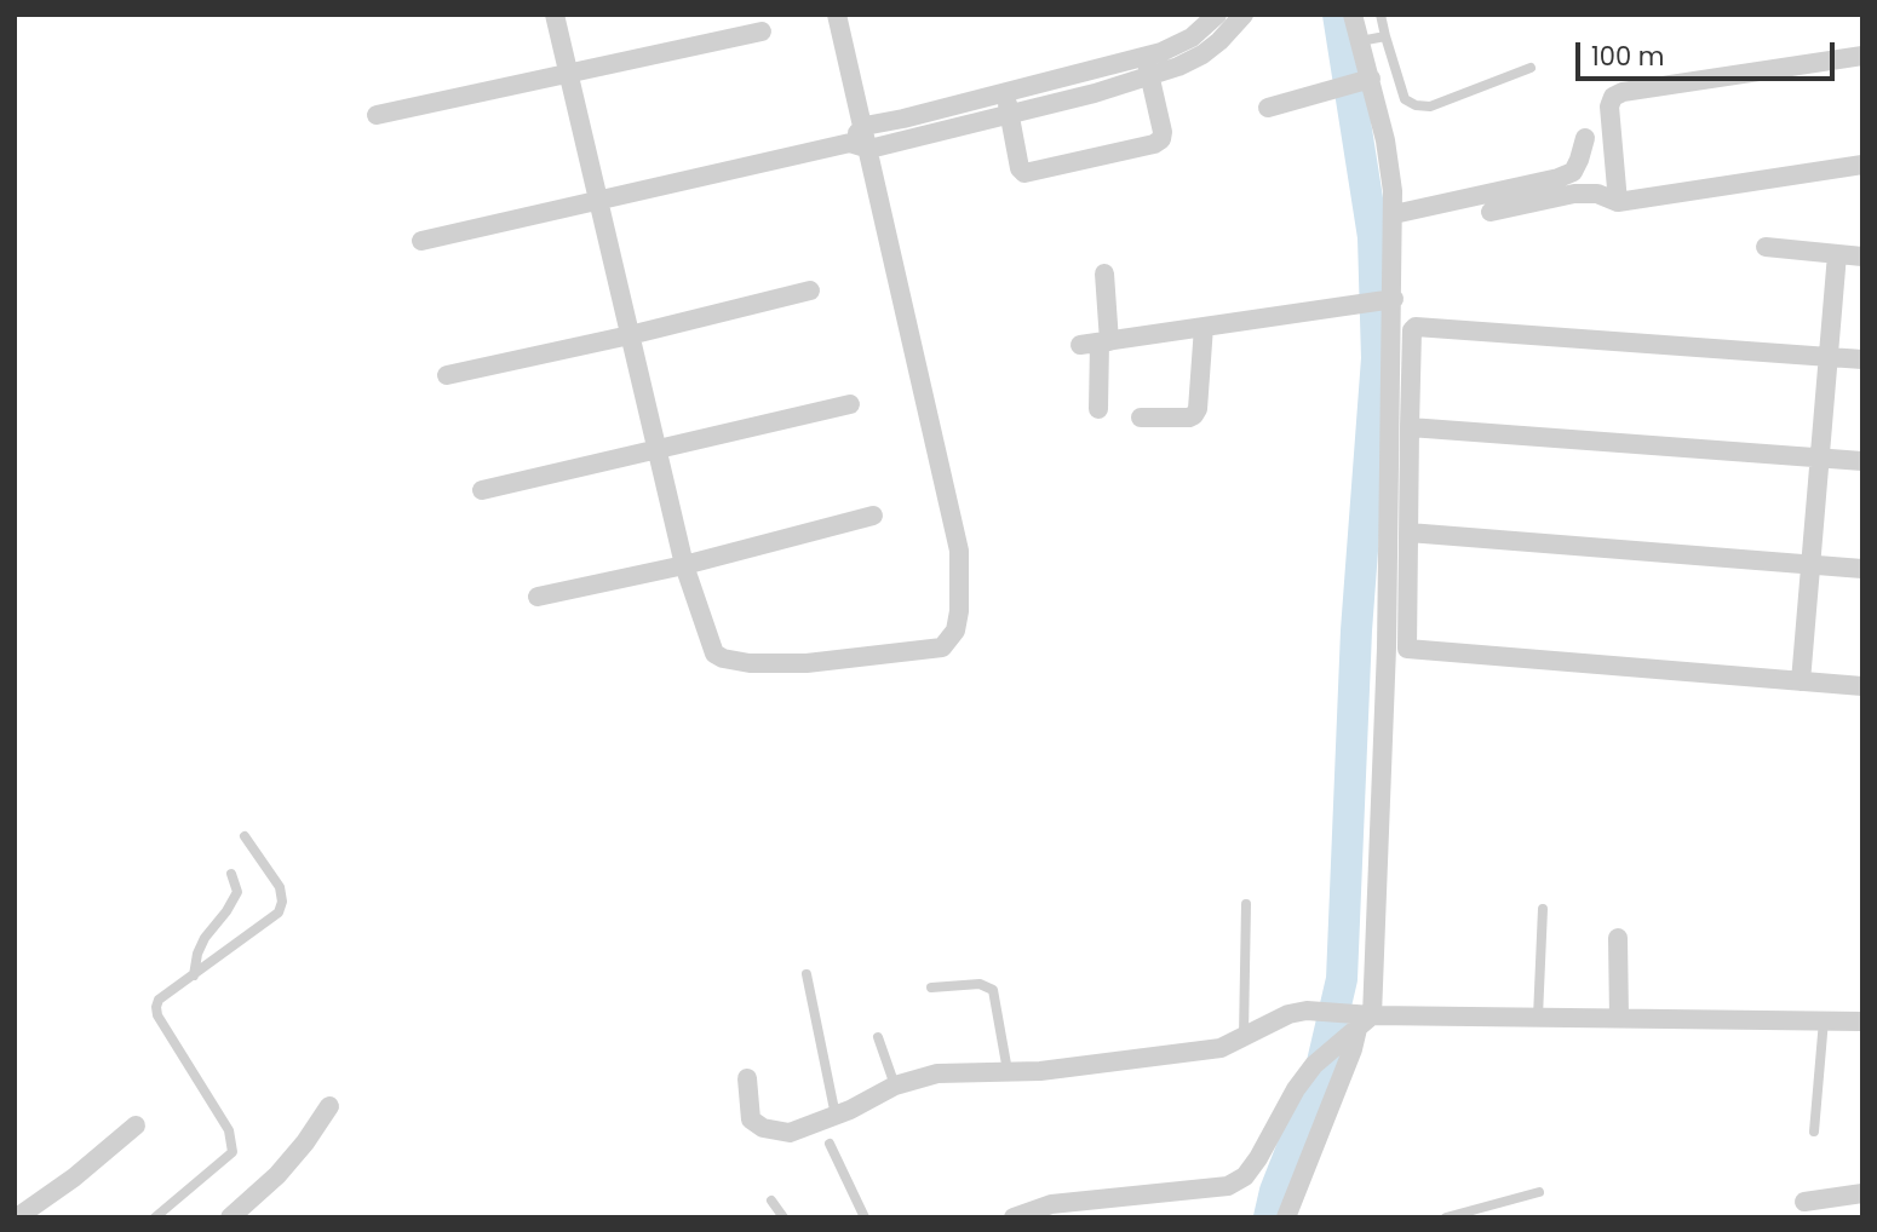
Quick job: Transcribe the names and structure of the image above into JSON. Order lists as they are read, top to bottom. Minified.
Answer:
{"scale_bar":"100 m"}
